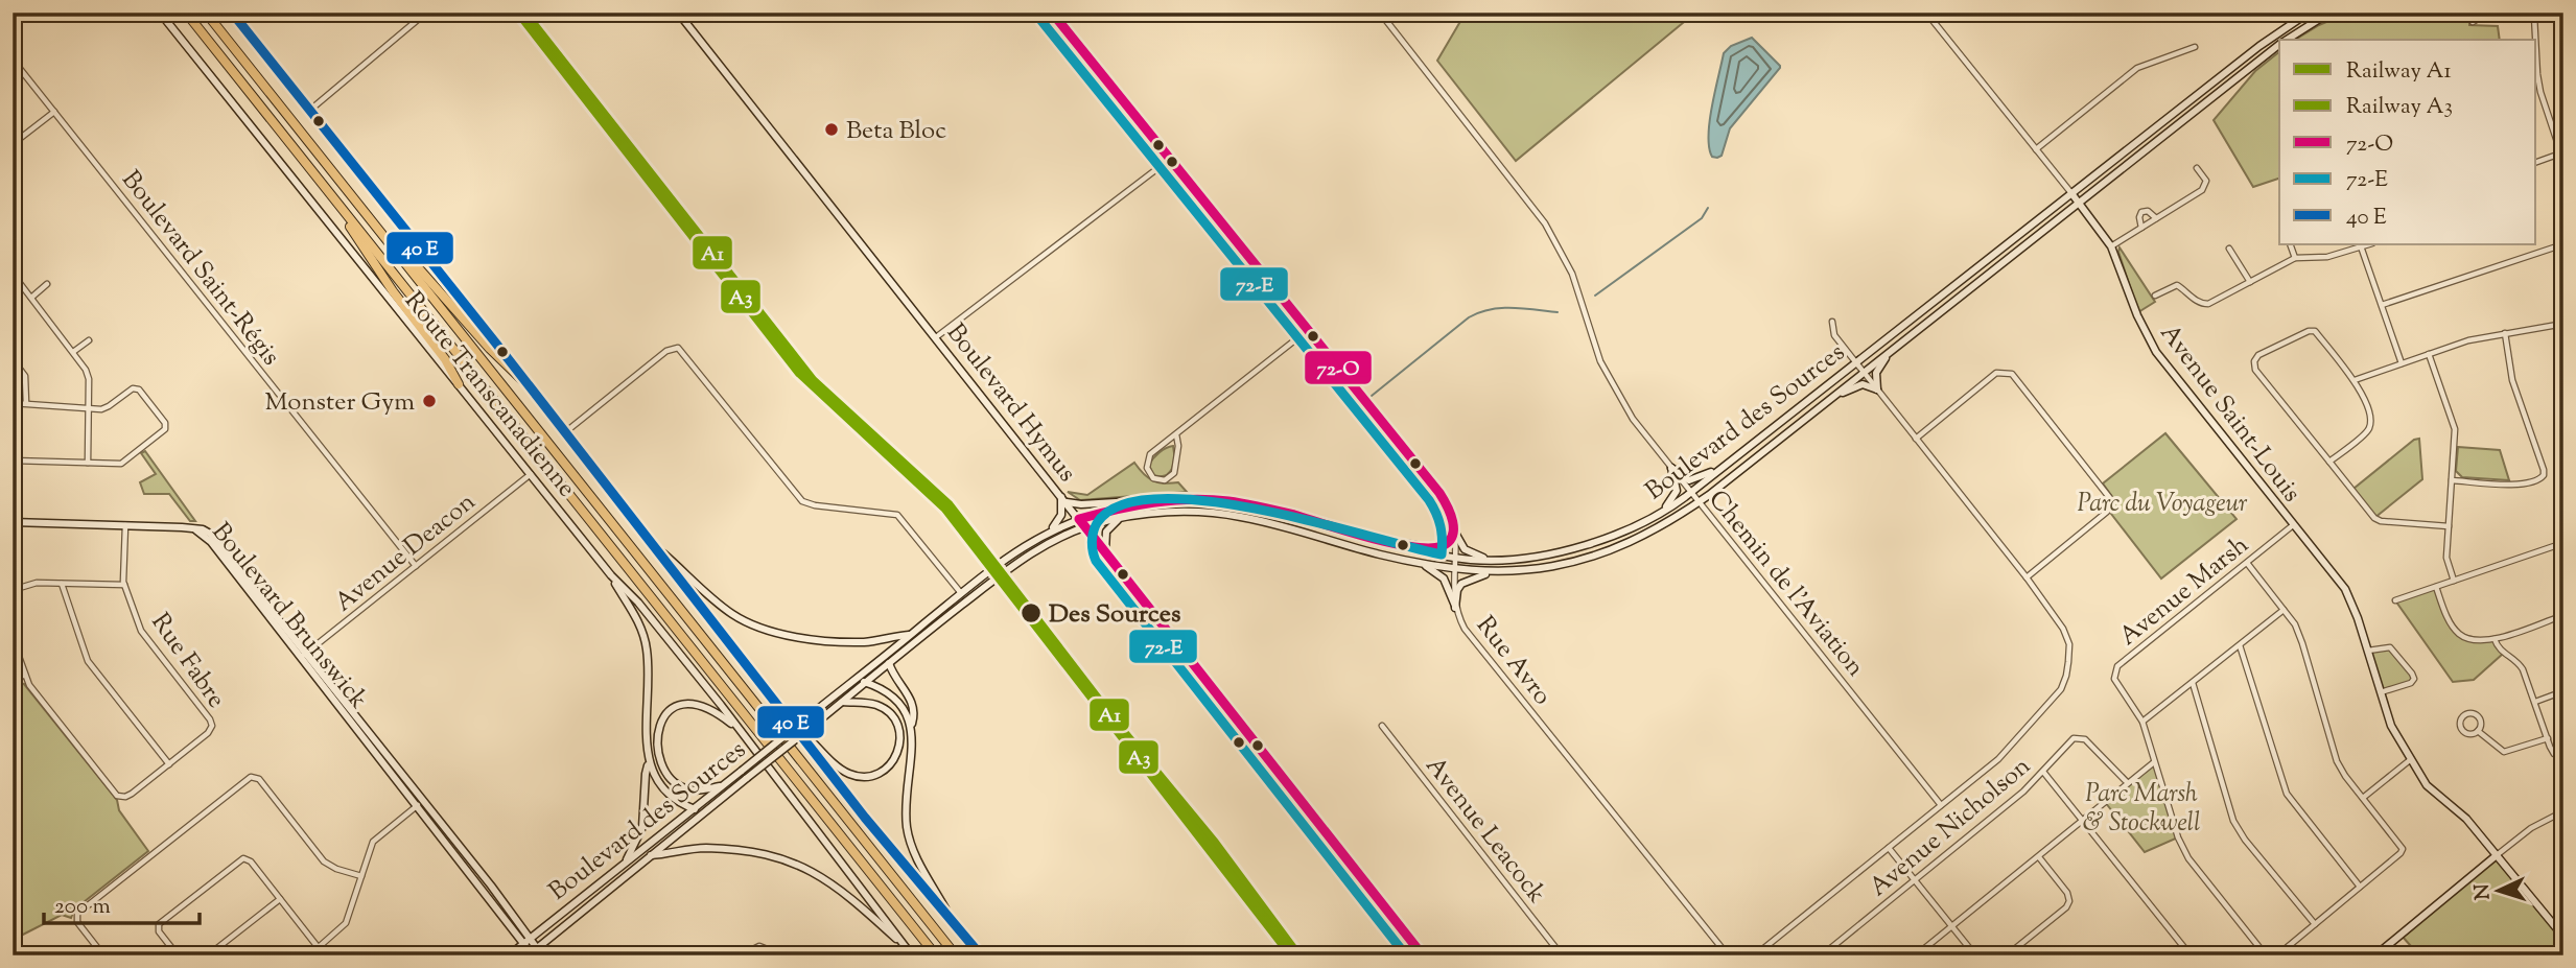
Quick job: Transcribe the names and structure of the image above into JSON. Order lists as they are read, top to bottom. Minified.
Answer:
{"streets":{"main road":["Route Transcanadienne","Boulevard Hymus","Avenue Saint-Louis","Boulevard des Sources","Boulevard Brunswick"],"street":["Boulevard Saint-Régis","Avenue Deacon","Chemin de l'Aviation","Avenue Marsh","Rue Fabre","Rue Avro","Avenue Nicholson","Avenue Leacock"]},"crossings":[["Boulevard Saint-Régis","Avenue Deacon"],["Route Transcanadienne","Avenue Deacon"],["Boulevard Hymus","Boulevard des Sources"],["Avenue Saint-Louis","Boulevard des Sources"],["Avenue Saint-Louis","Avenue Marsh"],["Boulevard des Sources","Chemin de l'Aviation"],["Boulevard des Sources","Boulevard Brunswick"],["Boulevard des Sources","Rue Avro"],["Avenue Deacon","Boulevard Brunswick"],["Boulevard Brunswick","Rue Fabre"]],"parks":["Parc du Voyageur","Parc Marsh & Stockwell"],"places":["Beta Bloc","Monster Gym","Des Sources"],"lines":["rail line A1","rail line A3","transit line 72-O","transit line 72-E"],"legend":["Railway A1","Railway A3","72-O","72-E","40 E"],"scale_bar":"200 m","north":"left"}
